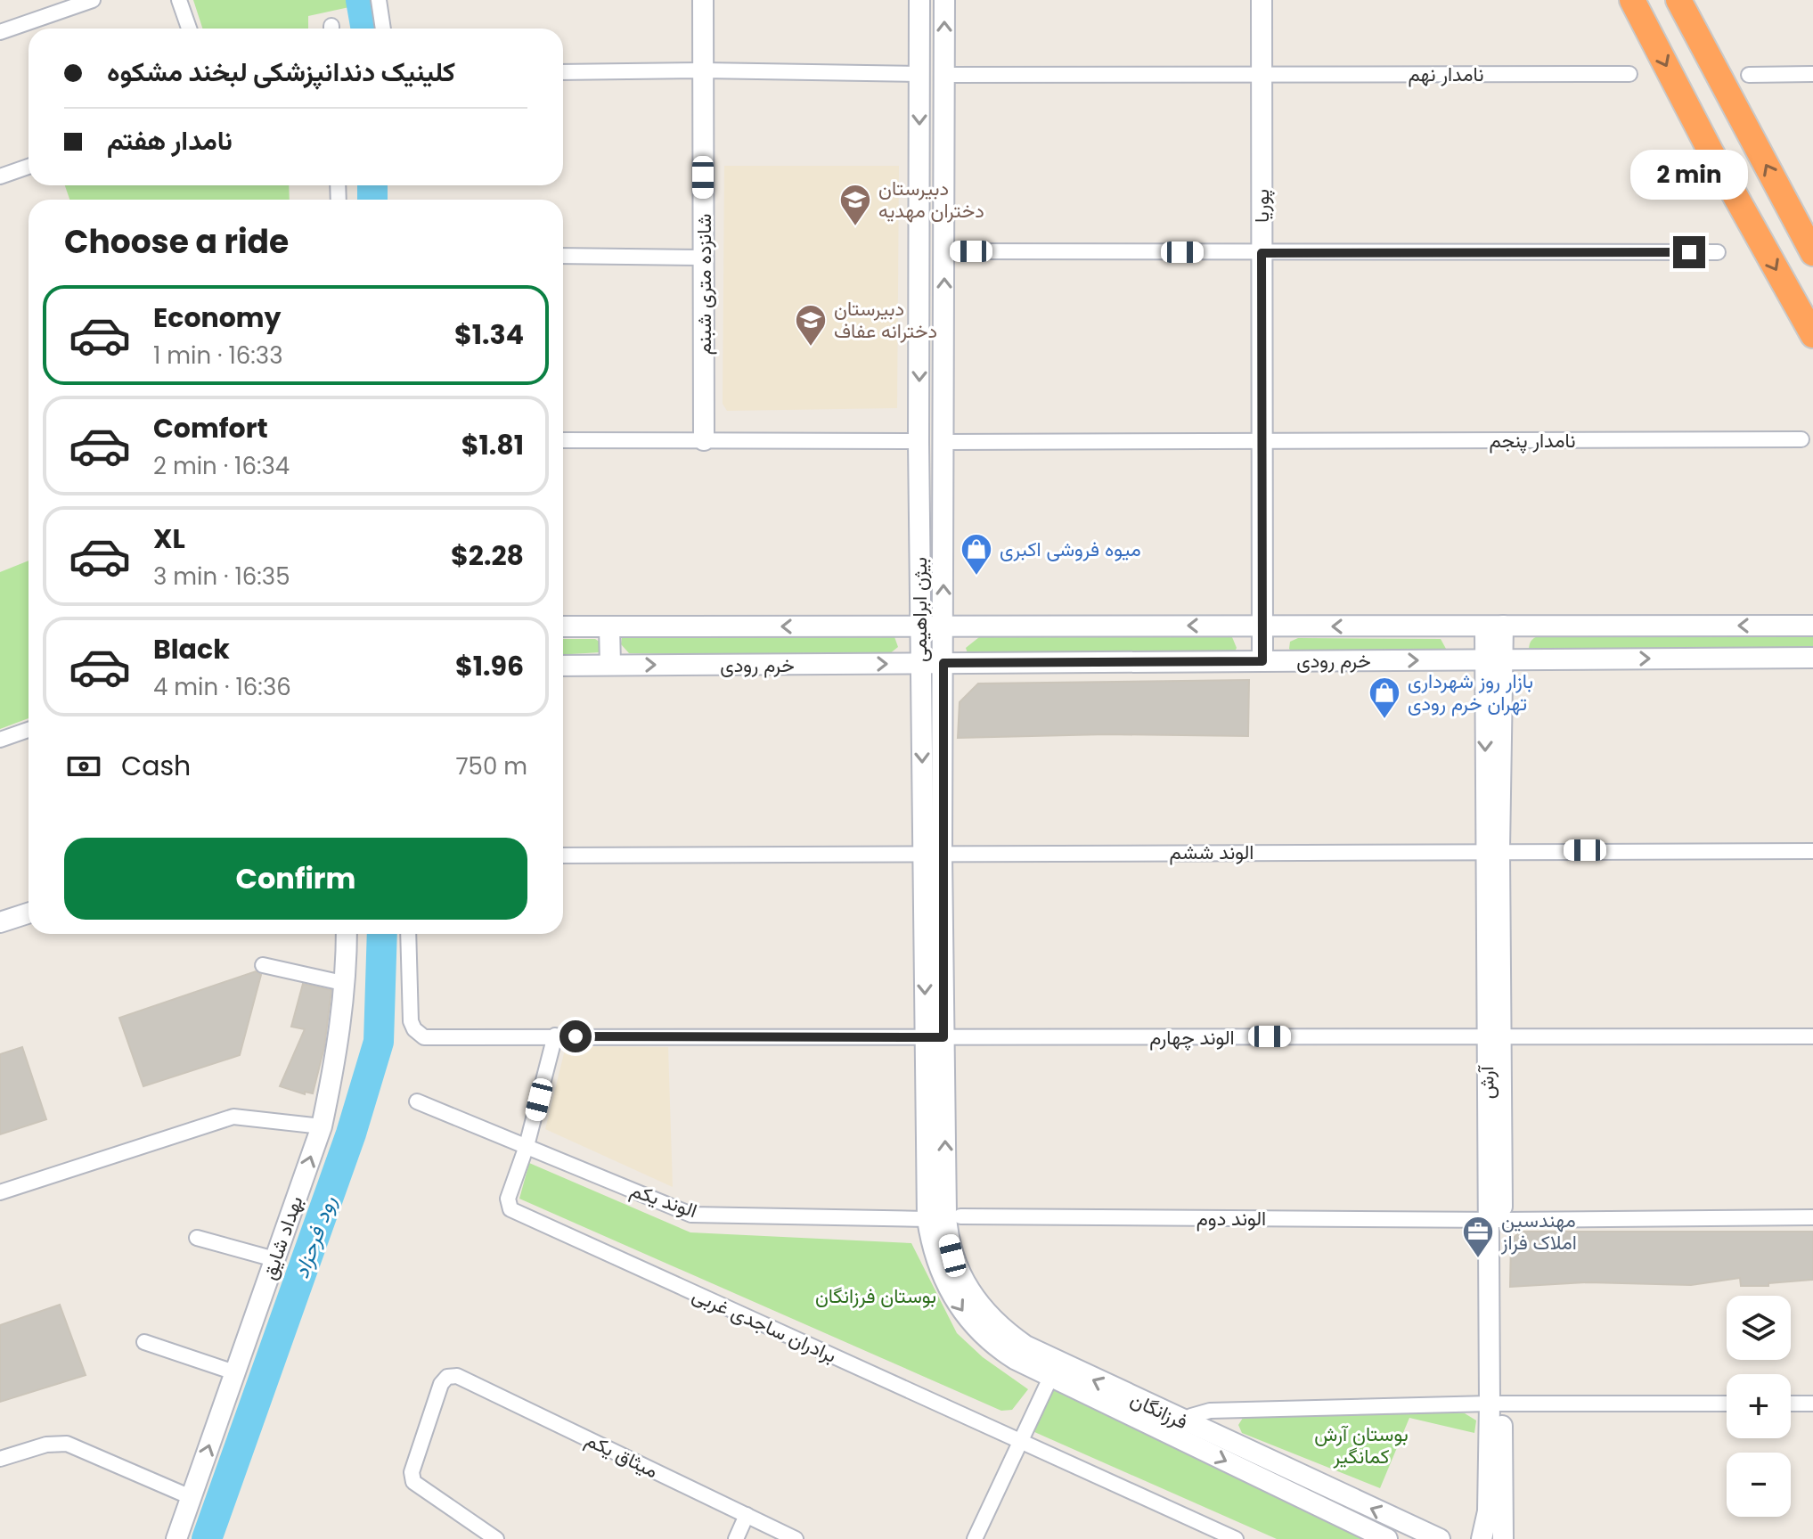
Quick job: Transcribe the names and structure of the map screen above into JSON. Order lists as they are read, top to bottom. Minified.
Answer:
{"streets":{"street":["نامدار نهم","پوریا","شانزده متری شبنم","نامدار پنجم","بیژن ابراهیمی","خرم رودی","الوند ششم","الوند چهارم","آرش","الوند یکم","الوند دوم","بهداد شایق","برادران ساجدی غربی","فرزانگان","میثاق یکم"]},"crossings":[["نامدار نهم","پوریا"],["نامدار نهم","بیژن ابراهیمی"],["پوریا","نامدار پنجم"],["پوریا","خرم رودی"],["نامدار پنجم","بیژن ابراهیمی"],["بیژن ابراهیمی","خرم رودی"],["بیژن ابراهیمی","الوند ششم"],["بیژن ابراهیمی","الوند چهارم"],["بیژن ابراهیمی","الوند یکم"],["بیژن ابراهیمی","الوند دوم"],["بیژن ابراهیمی","فرزانگان"],["خرم رودی","آرش"],["الوند ششم","آرش"],["الوند چهارم","آرش"],["آرش","الوند دوم"],["الوند یکم","الوند دوم"],["الوند یکم","برادران ساجدی غربی"],["الوند یکم","فرزانگان"],["الوند دوم","فرزانگان"]],"one_way":["بهداد شایق"],"water":["رود فرحزاد"],"parks":["بوستان فرزانگان","بوستان آرش کمانگیر"],"places":{"school or university":["دبیرستان دختران مهدیه","دبیرستان دخترانه عفاف"],"shop":["میوه فروشی اکبری","بازار روز شهرداری تهران خرم رودی"],"office":["مهندسین املاک فراز"]},"page":{"banner":["کلینیک دندانپزشکی لبخند مشکوه","نامدار هفتم"],"bubble":"2 min","heading":"Choose a ride","list":[{"name":"Economy","note":"1 min · 16:33","value":"$1.34"},{"name":"Comfort","note":"2 min · 16:34","value":"$1.81"},{"name":"XL","note":"3 min · 16:35","value":"$2.28"},{"name":"Black","note":"4 min · 16:36","value":"$1.96"}],"pay":["Cash","750 m"],"buttons":"Confirm","map_buttons":["+","−"]}}
